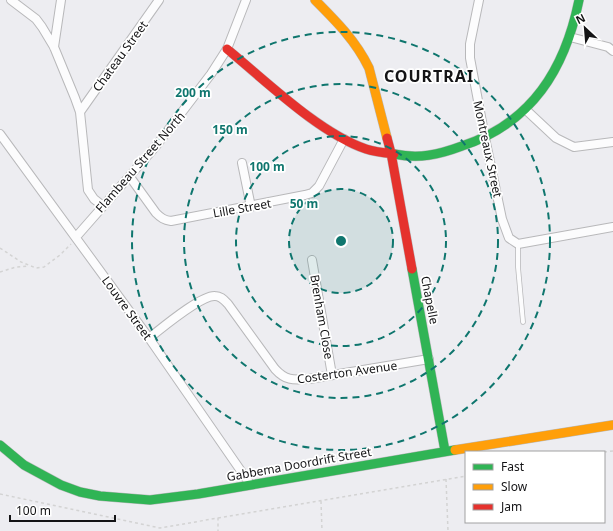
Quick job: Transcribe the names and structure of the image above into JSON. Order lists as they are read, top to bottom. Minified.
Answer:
{"streets":{"street":["Chateau Street","Montreaux Street","Flambeau Street North","Lille Street","Chapelle","Louvre Street","Brenham Close","Costerton Avenue","Gabbema Doordrift Street"]},"crossings":[["Flambeau Street North","Lille Street"],["Flambeau Street North","Louvre Street"],["Chapelle","Costerton Avenue"],["Chapelle","Gabbema Doordrift Street"],["Louvre Street","Costerton Avenue"],["Louvre Street","Gabbema Doordrift Street"],["Brenham Close","Costerton Avenue"]],"districts":["COURTRAI"],"legend":["Fast","Slow","Jam"],"scale_bar":"100 m","north":"top left","rings":["200 m","150 m","100 m","50 m"]}
